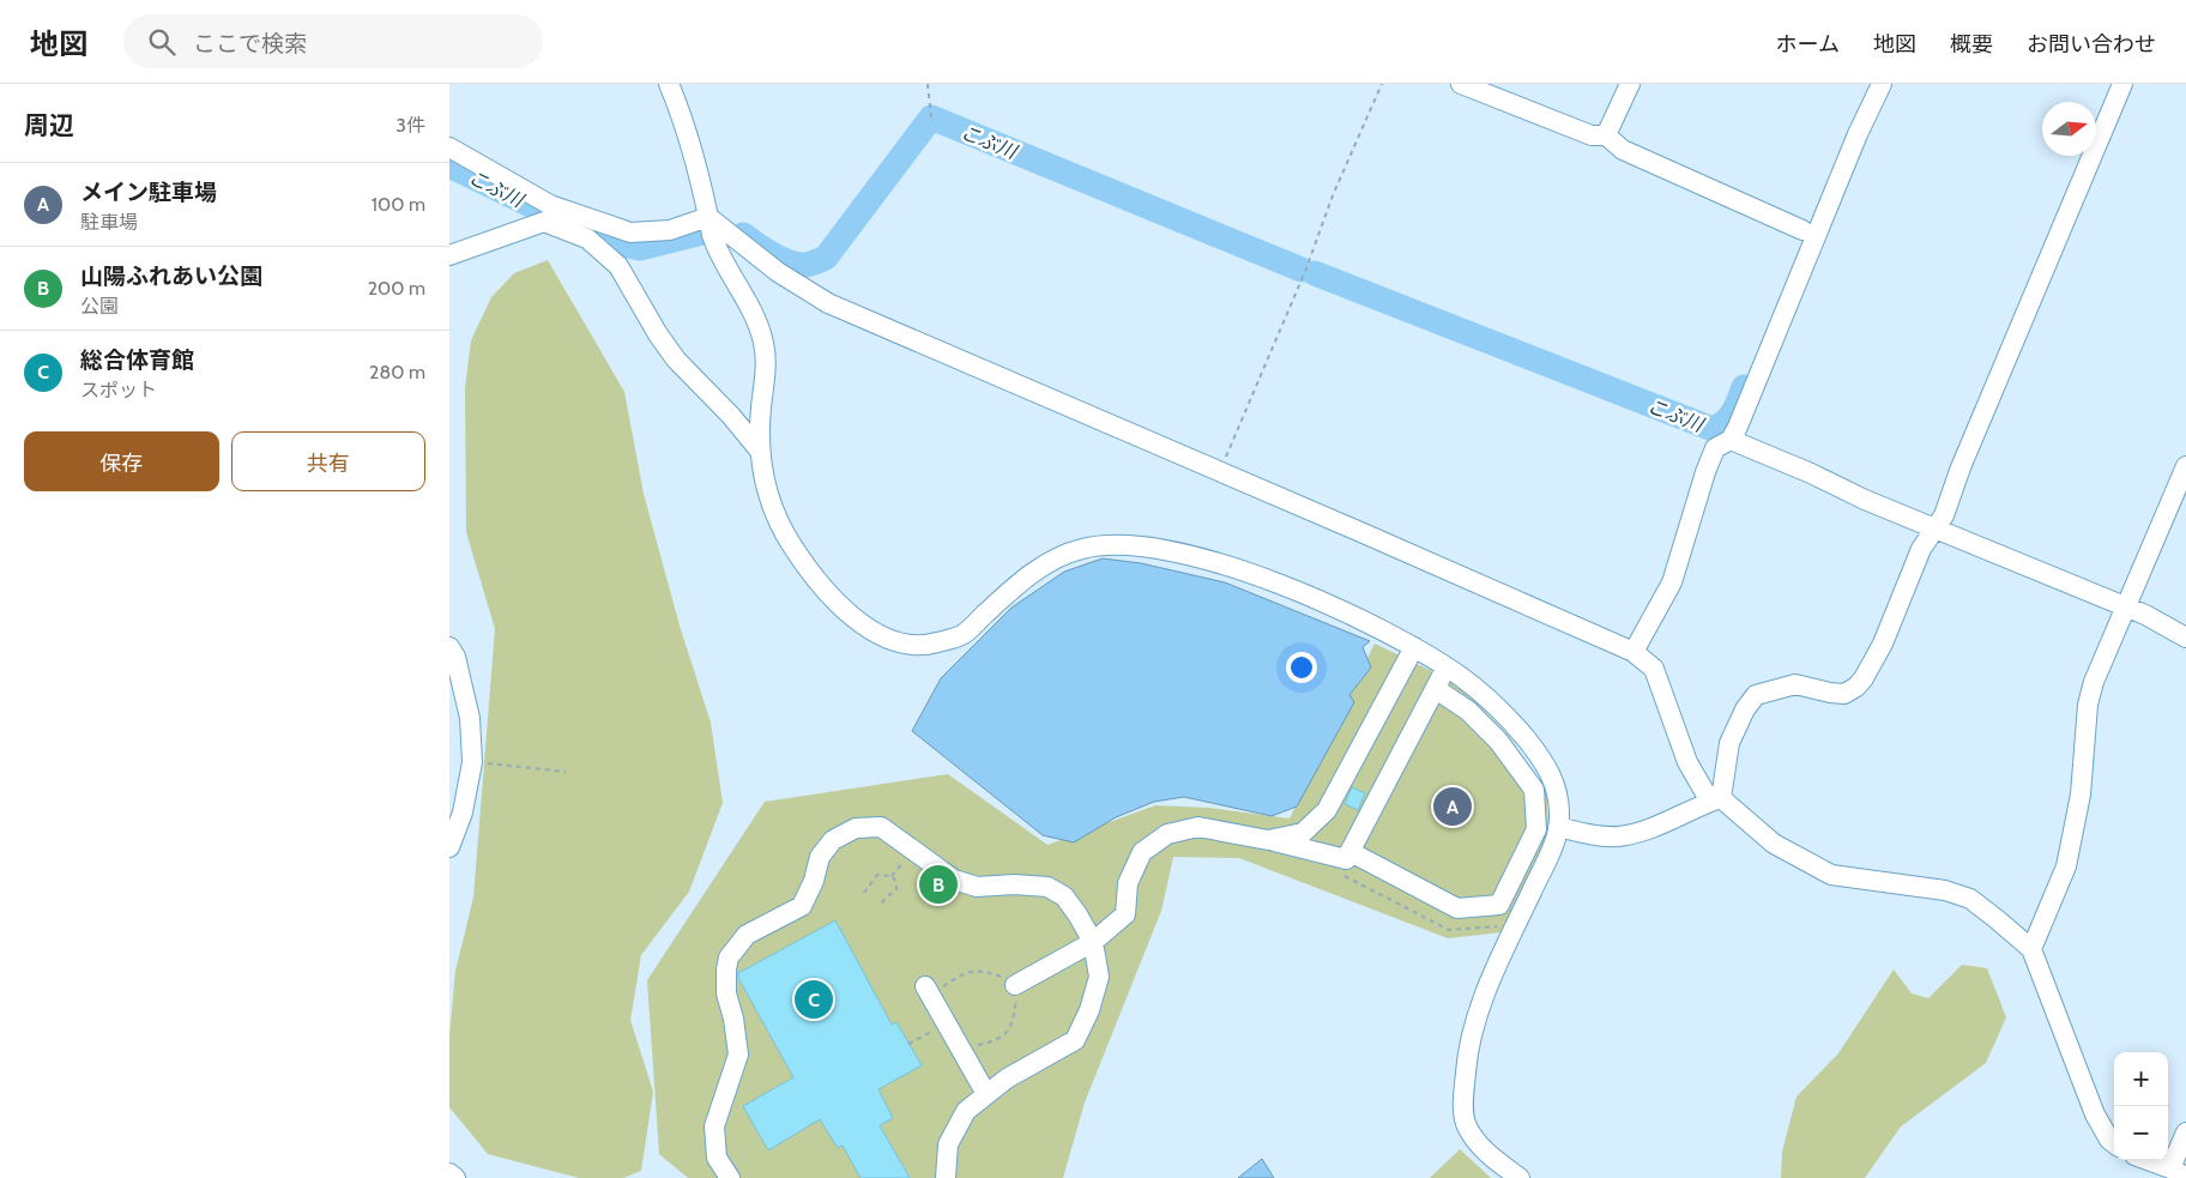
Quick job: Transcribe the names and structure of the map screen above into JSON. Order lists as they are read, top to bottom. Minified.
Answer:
{"water":["こぶ川"],"north":"right","page":{"header":"地図","search":"ここで検索","nav":["ホーム","地図","概要","お問い合わせ"],"heading":["周辺","3件"],"list":[{"mark":"A","name":"メイン駐車場","note":"駐車場","value":"100 m"},{"mark":"B","name":"山陽ふれあい公園","note":"公園","value":"200 m"},{"mark":"C","name":"総合体育館","note":"スポット","value":"280 m"}],"buttons":["保存","共有"],"pins":["A","B","C"],"map_buttons":["+","−"]}}
